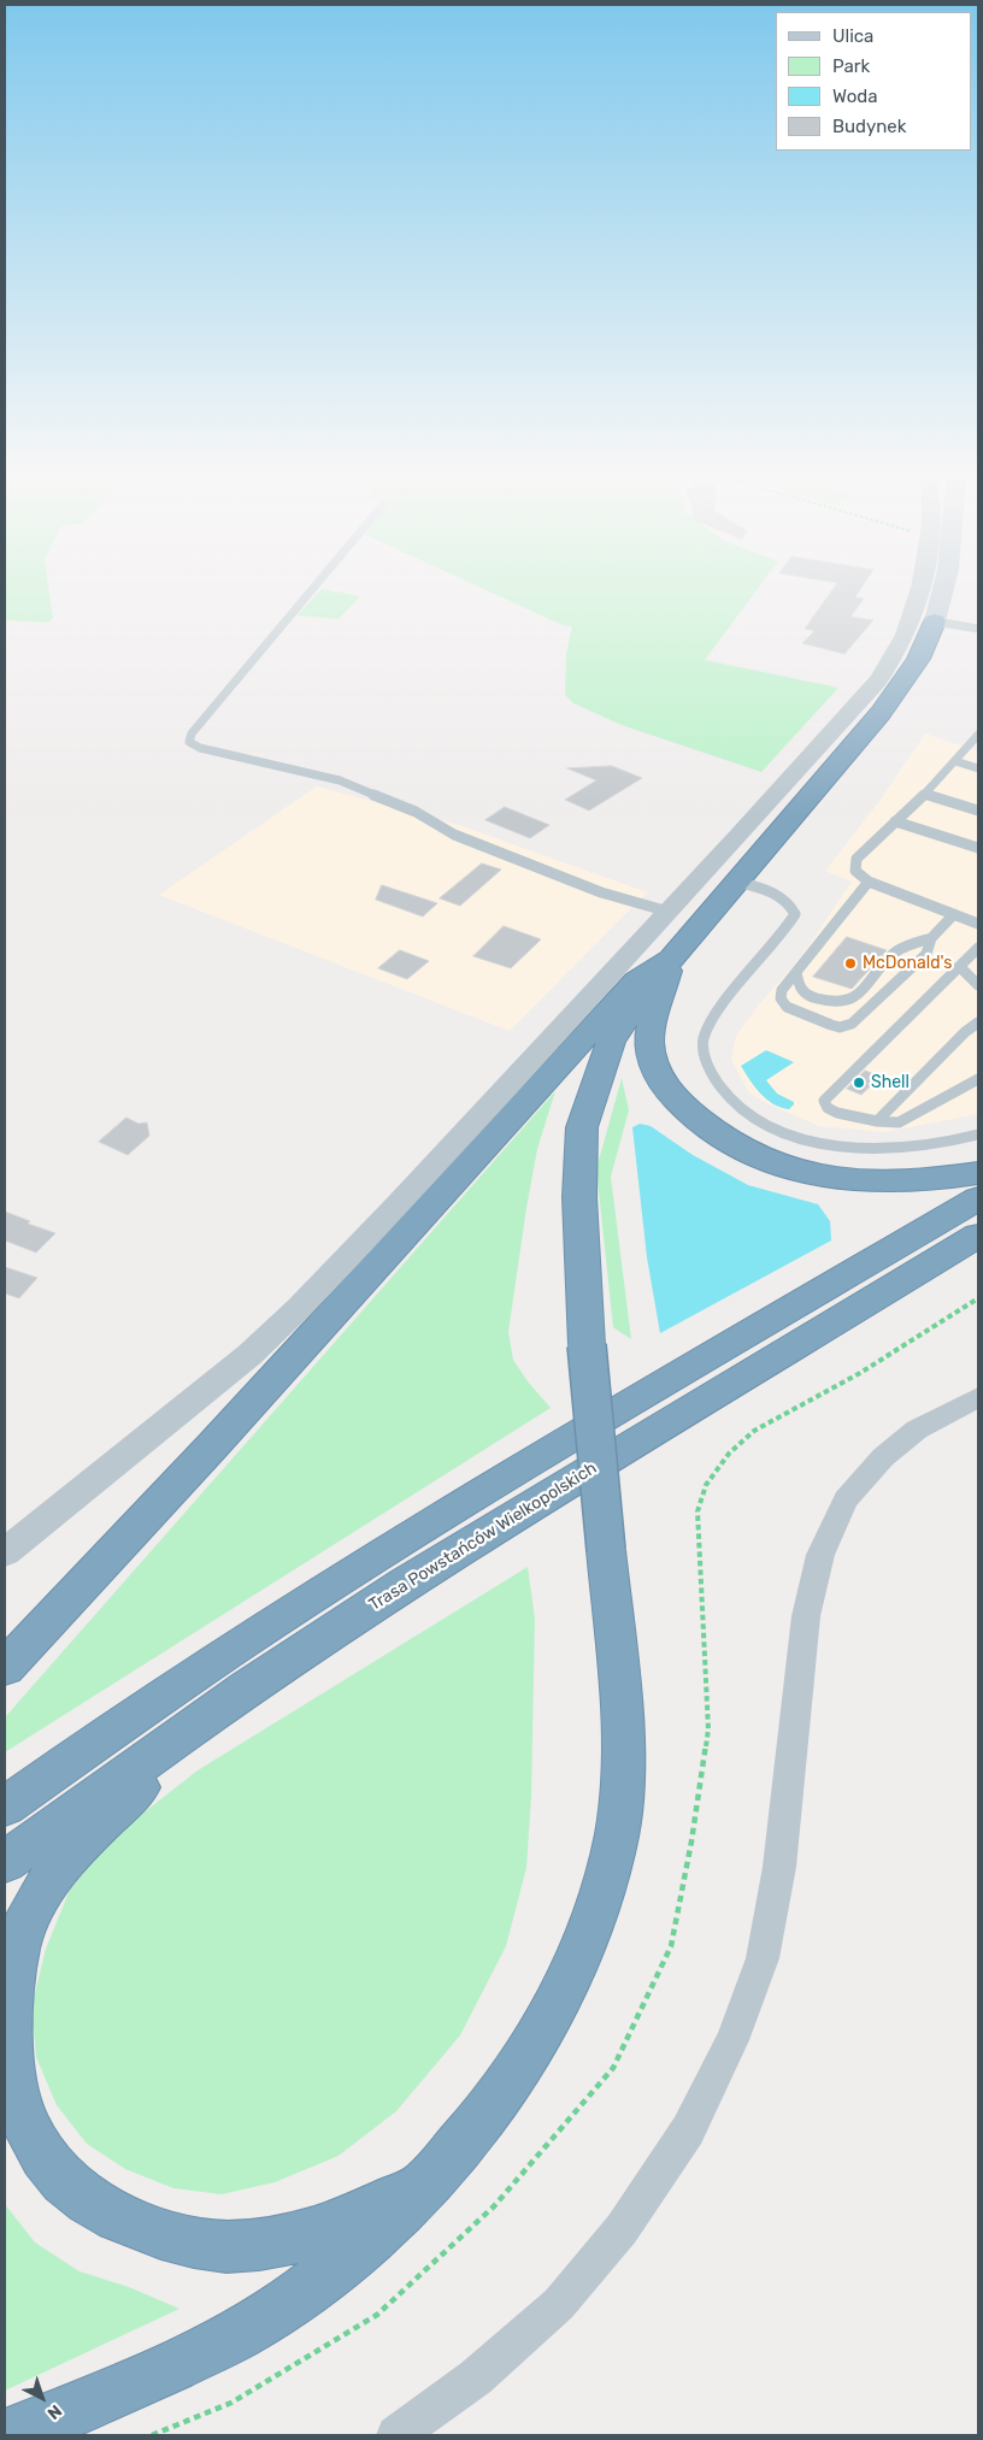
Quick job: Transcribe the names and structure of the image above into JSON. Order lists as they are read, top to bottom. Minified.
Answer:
{"streets":{"highway":["Trasa Powstańców Wielkopolskich"]},"places":["McDonald's","Shell"],"legend":["Ulica","Park","Woda","Budynek"],"north":"bottom right"}
